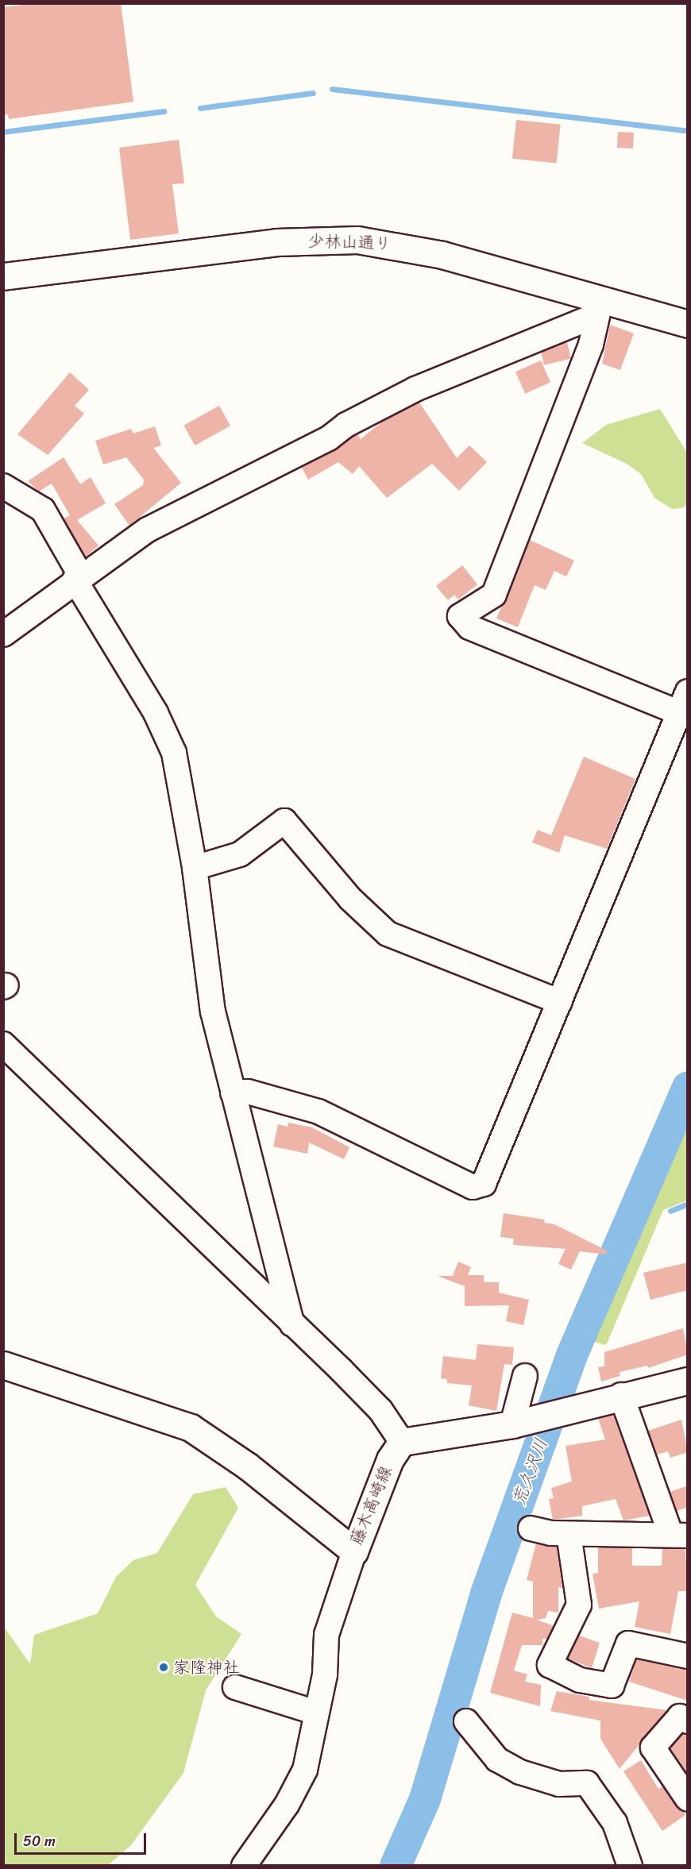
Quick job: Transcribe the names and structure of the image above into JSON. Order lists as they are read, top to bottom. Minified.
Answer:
{"streets":{"main road":["少林山通り","藤木高崎線"]},"water":["荒久沢川"],"places":["家隆神社"],"scale_bar":"50 m"}
